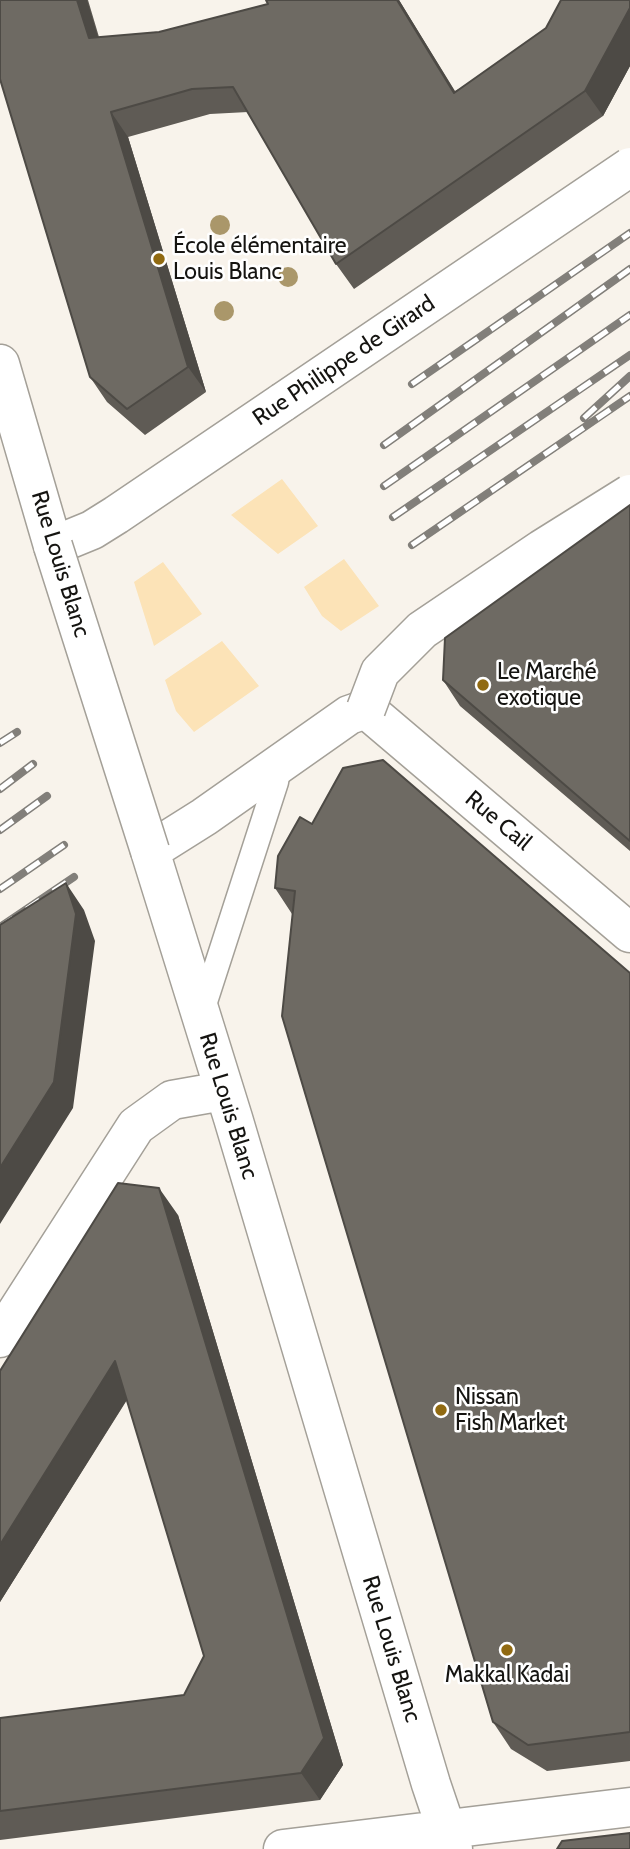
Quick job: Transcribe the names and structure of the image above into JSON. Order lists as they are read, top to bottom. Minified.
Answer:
{"streets":{"street":["Rue Philippe de Girard","Rue Louis Blanc","Rue Cail"]},"crossings":[["Rue Philippe de Girard","Rue Louis Blanc"]],"places":["École élémentaire Louis Blanc","Le Marché exotique","Nissan Fish Market","Makkal Kadai"]}
